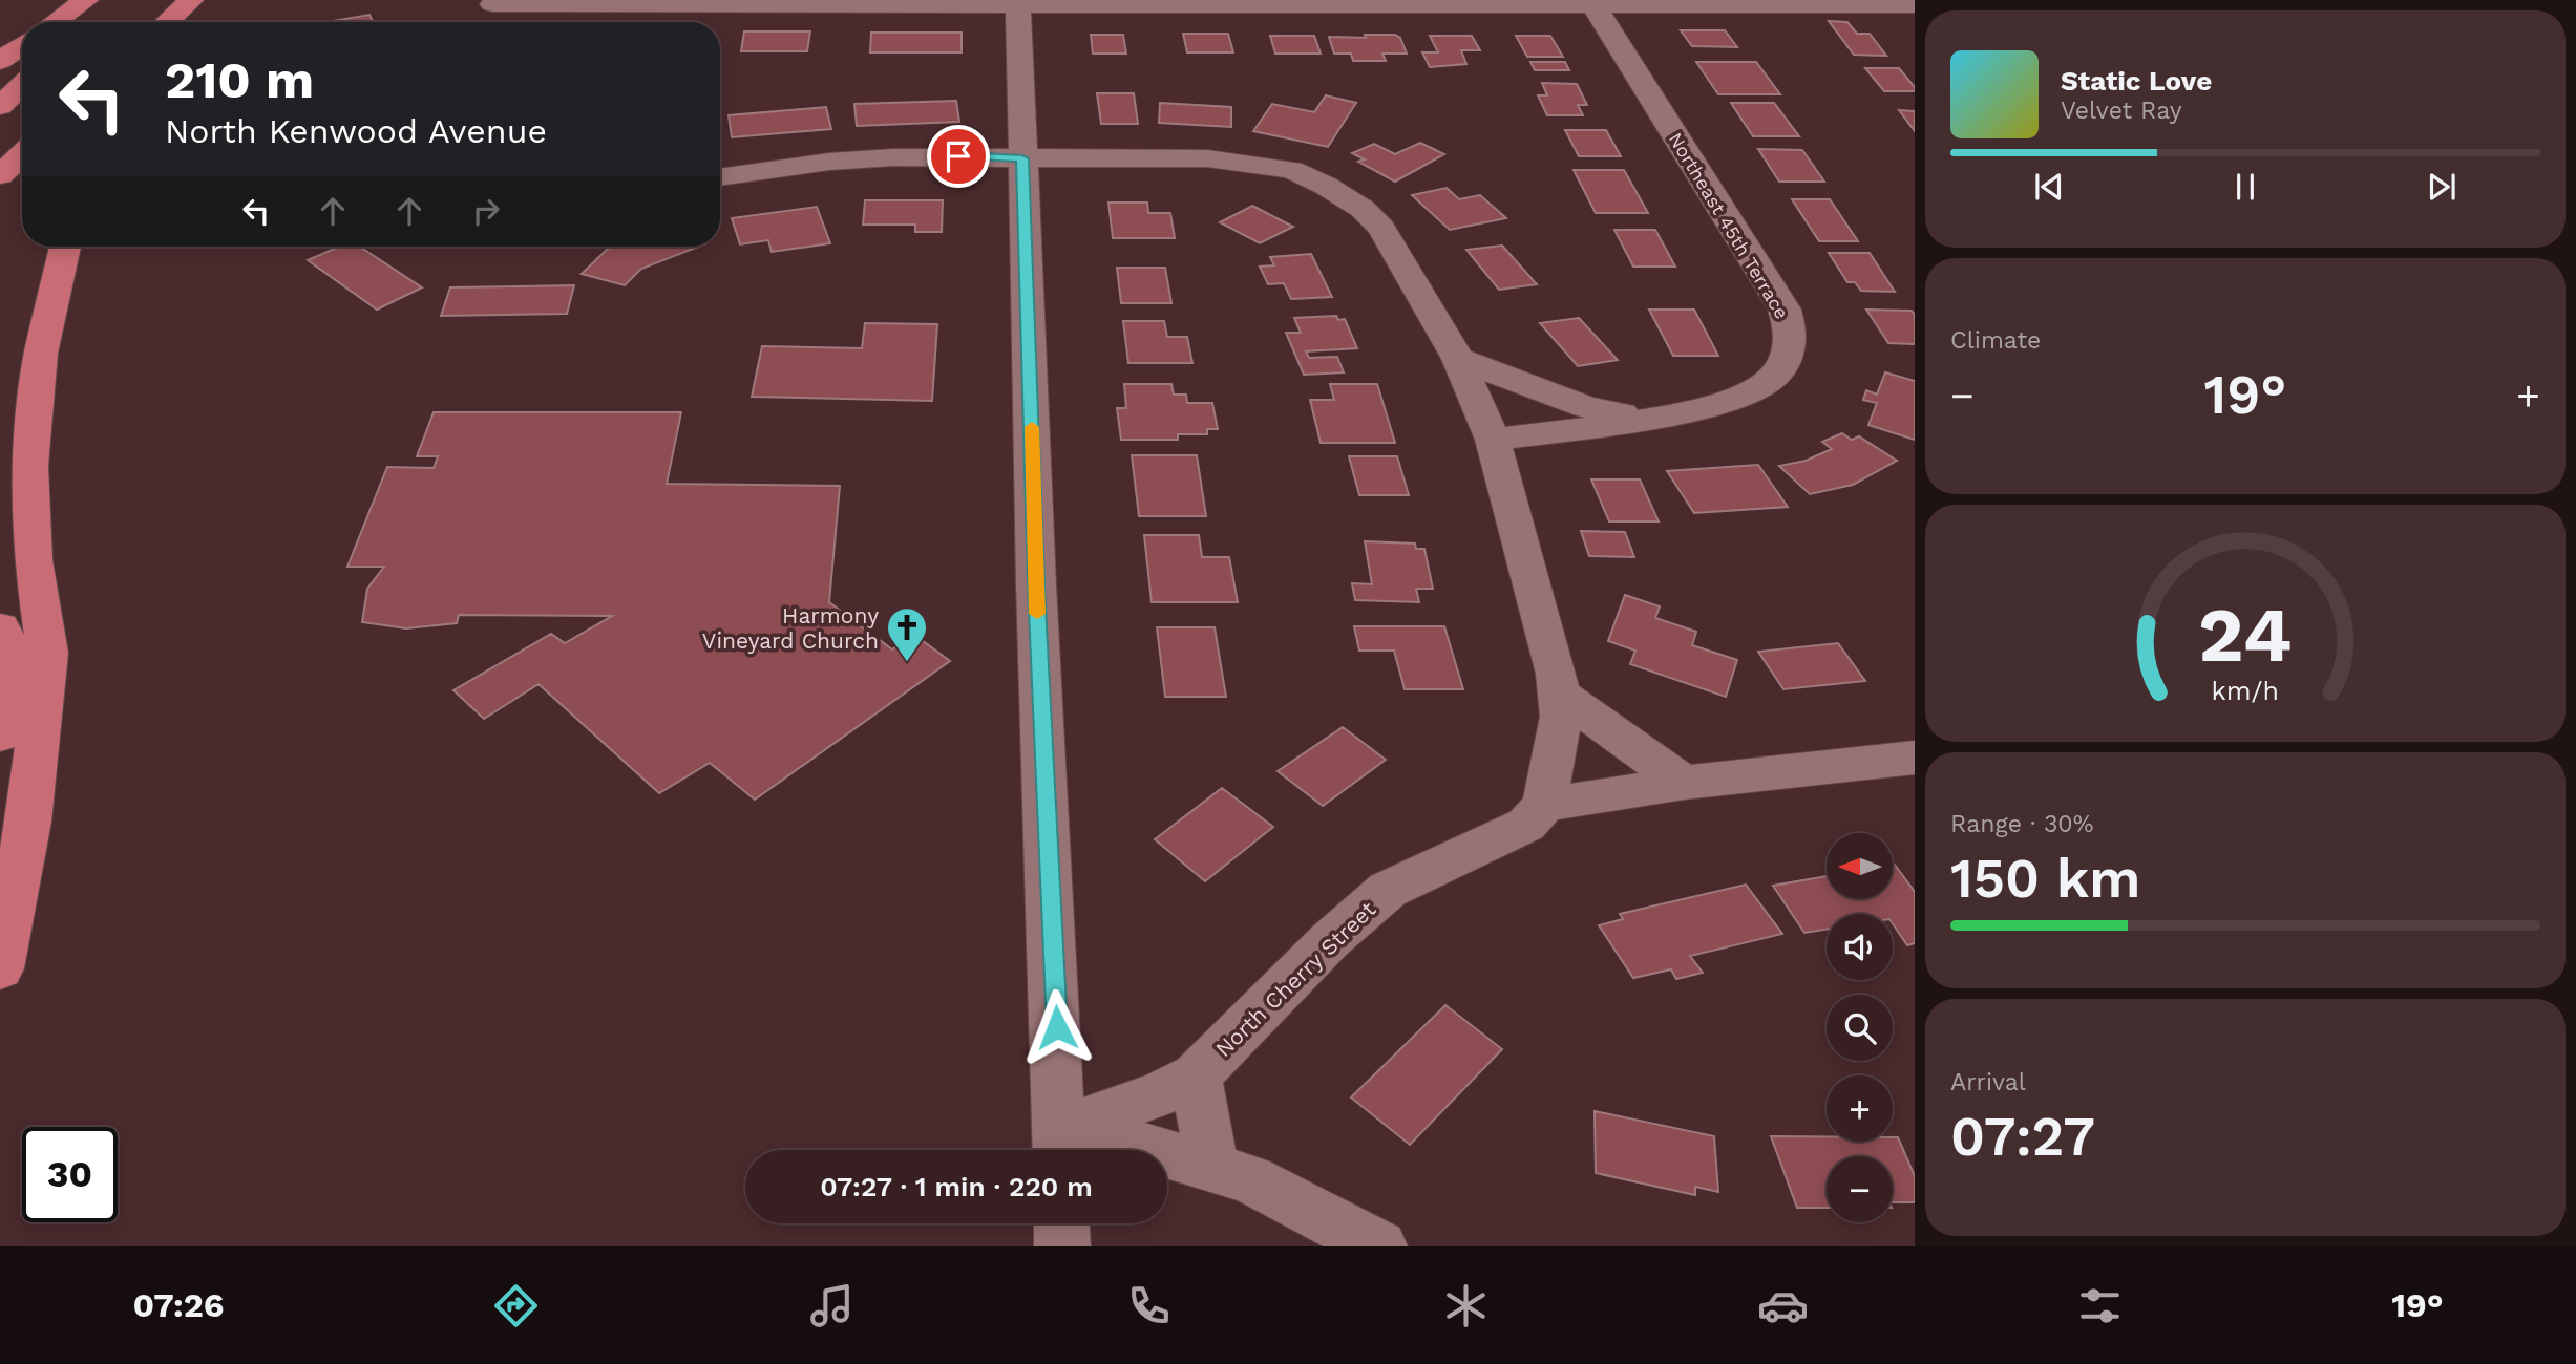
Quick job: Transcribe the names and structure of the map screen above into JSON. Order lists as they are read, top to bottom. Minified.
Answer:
{"streets":{"street":["Northeast 45th Terrace","North Cherry Street"]},"places":{"church":["Harmony Vineyard Church"]},"north":"left","page":{"turn":["210 m","North Kenwood Avenue"],"song":["Static Love","Velvet Ray"],"tile":["Climate",["Range · 30%","150 km"],["Arrival","07:27"]],"heat":["−","19°","+"],"map_buttons":["+","−"],"limit":"30","trip":"07:27 · 1 min · 220 m","tabs":["07:26","19°"],"gauge":["24","km/h"]}}
